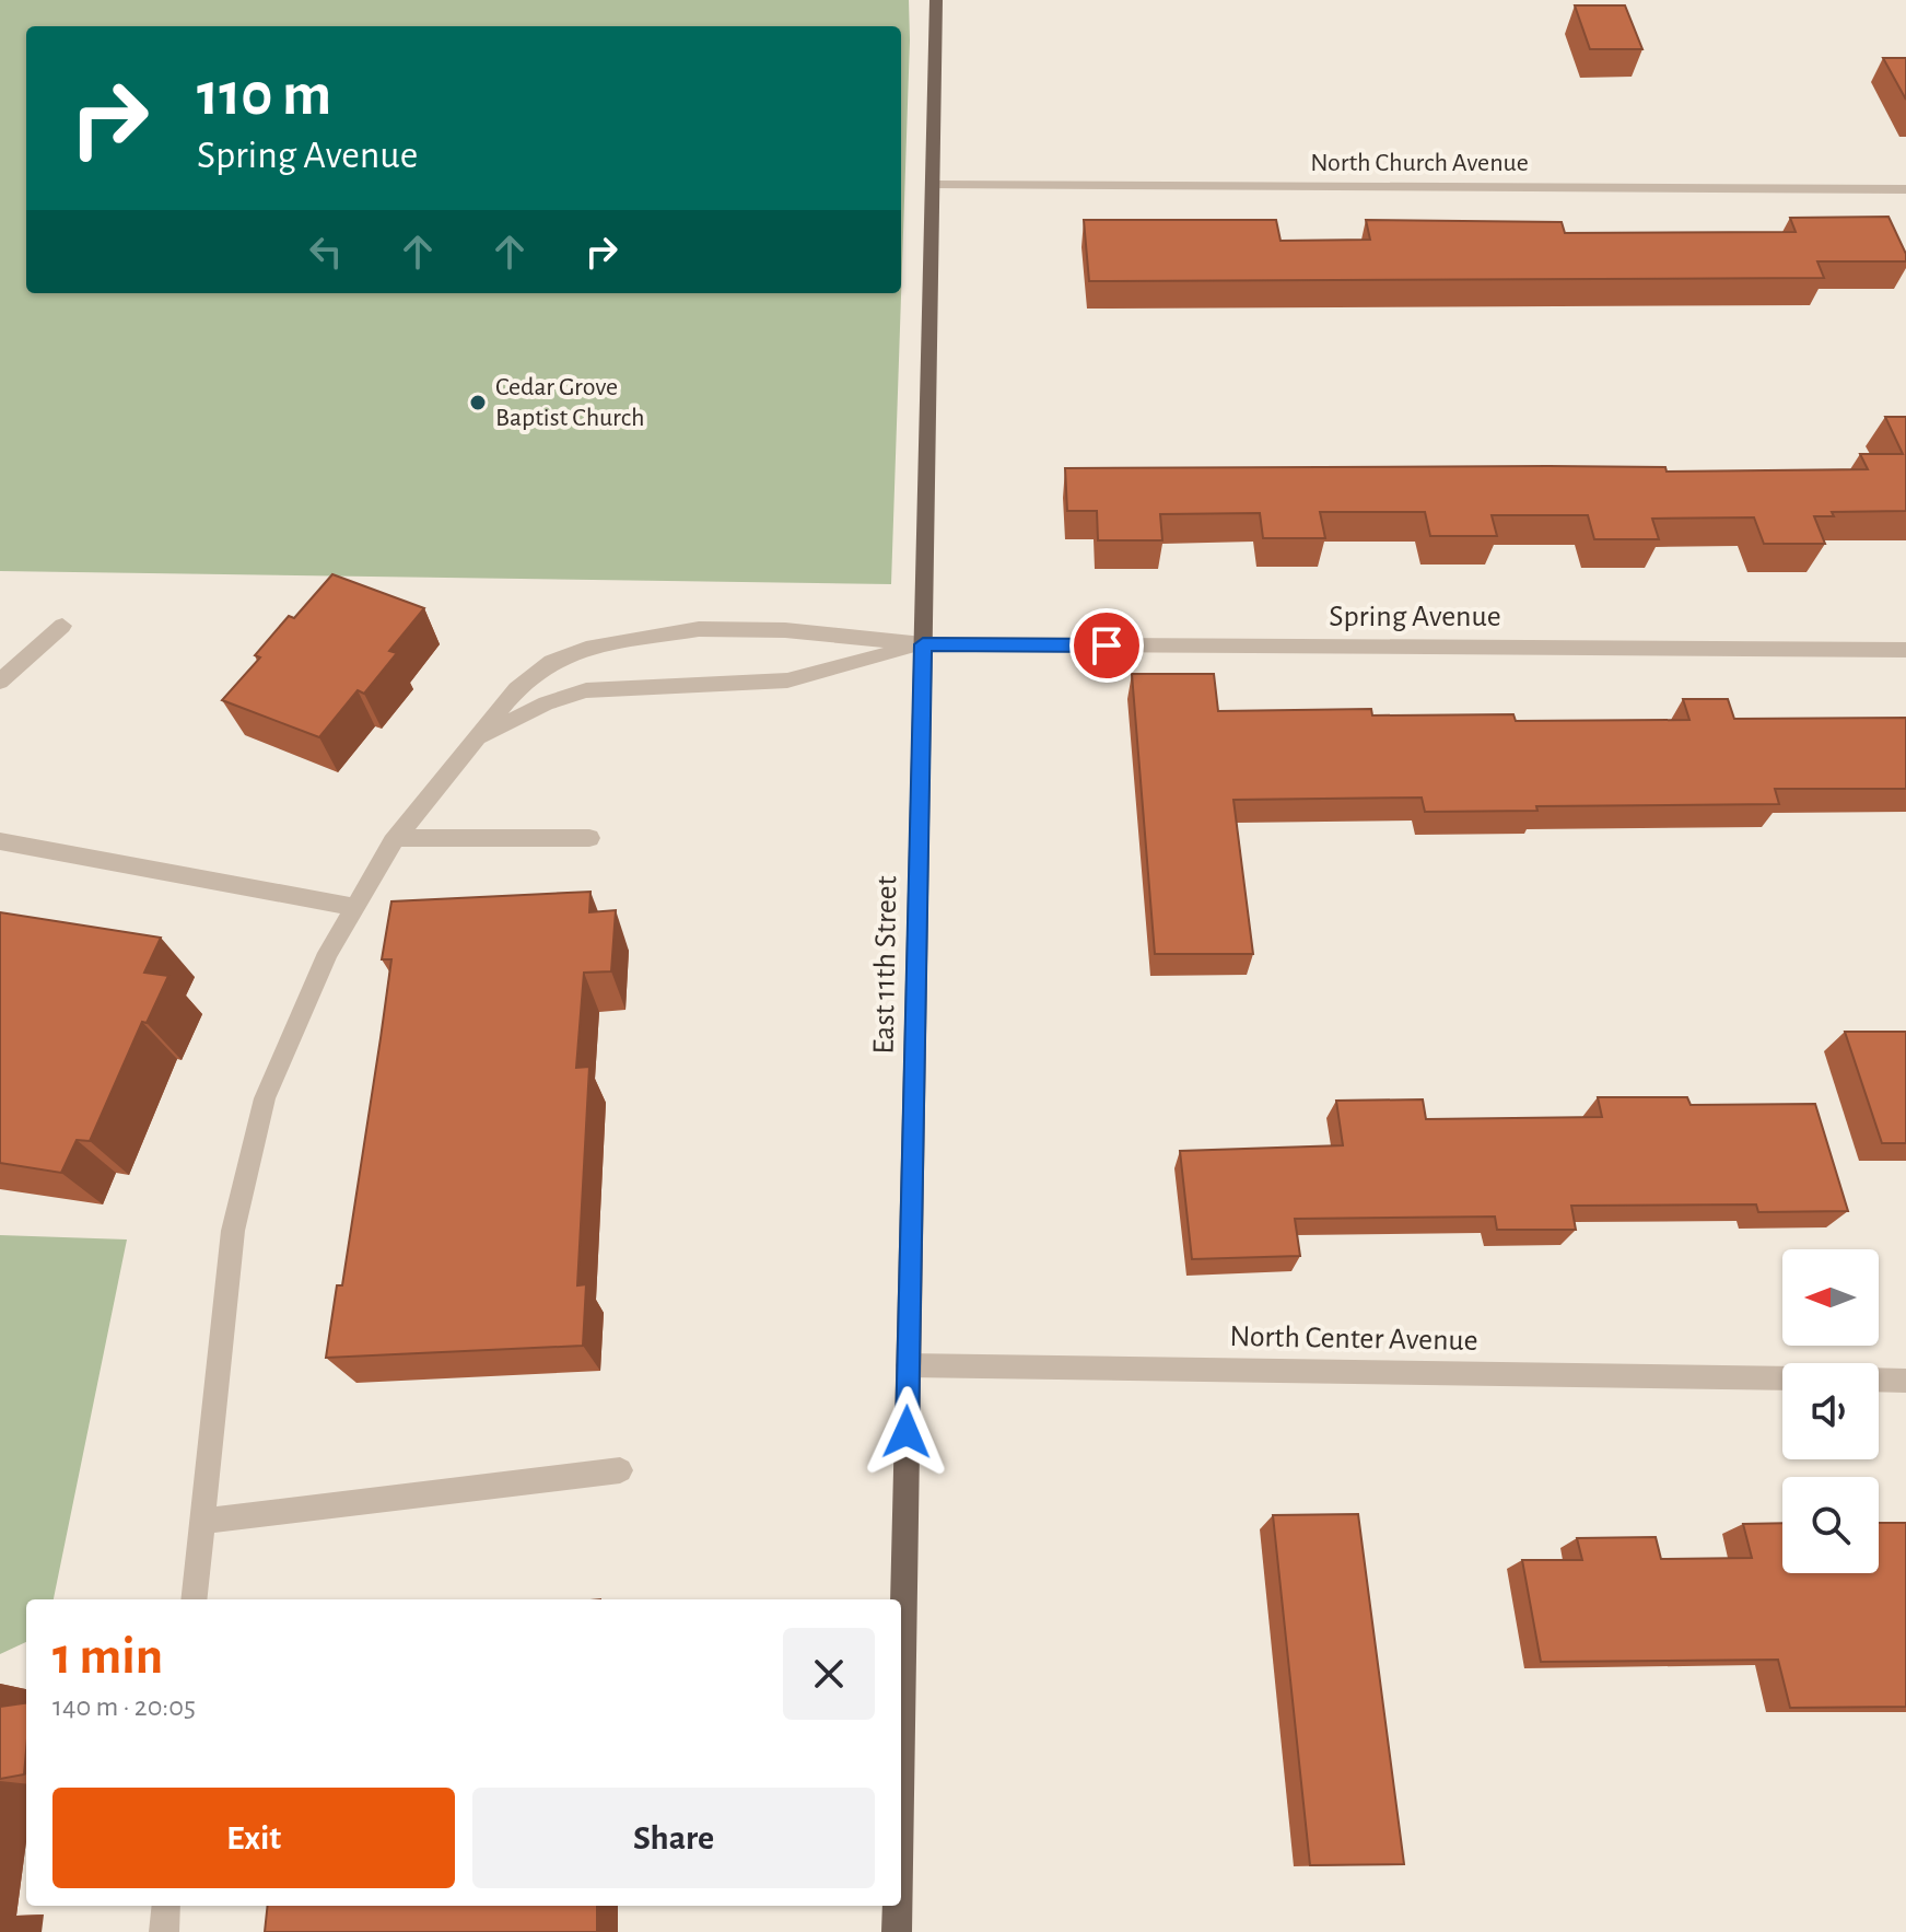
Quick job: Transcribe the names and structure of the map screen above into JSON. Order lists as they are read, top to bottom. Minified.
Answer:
{"streets":{"main road":["East 11th Street"],"street":["North Church Avenue","Spring Avenue","North Center Avenue"]},"crossings":[["North Church Avenue","East 11th Street"],["Spring Avenue","East 11th Street"],["East 11th Street","North Center Avenue"]],"places":["Cedar Grove Baptist Church"],"north":"left","page":{"turn":["110 m","Spring Avenue"],"heading":["1 min","140 m · 20:05"],"buttons":["Exit","Share"]}}
